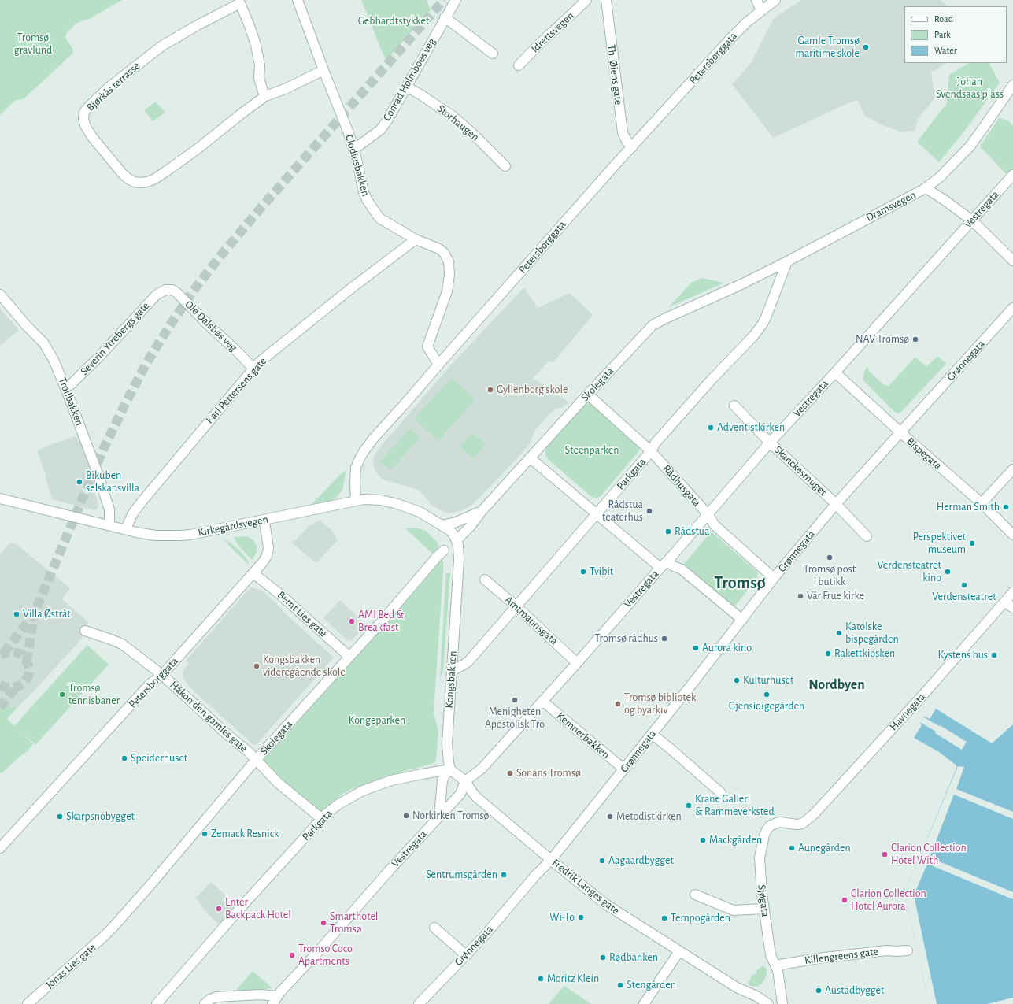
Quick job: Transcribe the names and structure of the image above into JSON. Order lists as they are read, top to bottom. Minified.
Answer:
{"streets":{"street":["Idrettsvegen","Petersborggata","Th. Øiens gate","Conrad Holmboes veg","Bjørkås terrasse","Storhaugen","Clodiusbakken","Dramsvegen","Vestregata","Ole Dalsbøs veg","Severin Ytrebergs gate","Grønnegata","Skolegata","Karl Pettersens gate","Trollbakken","Bispegata","Skanckesmuget","Parkgata","Rådhusgata","Kirkegårdsvegen","Bernt Lies gate","Amtmannsgata","Kongsbakken","Havnegata","Håkon den gamles gate","Kemnerbakken","Fredrik Langes gate","Sjøgata","Killengreens gate","Jonas Lies gate"]},"crossings":[["Petersborggata","Th. Øiens gate"],["Petersborggata","Clodiusbakken"],["Petersborggata","Kirkegårdsvegen"],["Petersborggata","Bernt Lies gate"],["Petersborggata","Håkon den gamles gate"],["Conrad Holmboes veg","Storhaugen"],["Conrad Holmboes veg","Clodiusbakken"],["Bjørkås terrasse","Clodiusbakken"],["Clodiusbakken","Karl Pettersens gate"],["Dramsvegen","Skolegata"],["Dramsvegen","Parkgata"],["Vestregata","Bispegata"],["Vestregata","Skanckesmuget"],["Vestregata","Rådhusgata"],["Vestregata","Amtmannsgata"],["Vestregata","Kemnerbakken"],["Vestregata","Fredrik Langes gate"],["Ole Dalsbøs veg","Severin Ytrebergs gate"],["Ole Dalsbøs veg","Karl Pettersens gate"],["Severin Ytrebergs gate","Trollbakken"],["Grønnegata","Bispegata"],["Grønnegata","Skanckesmuget"],["Grønnegata","Rådhusgata"],["Grønnegata","Kemnerbakken"],["Grønnegata","Fredrik Langes gate"],["Skolegata","Rådhusgata"],["Skolegata","Kirkegårdsvegen"],["Skolegata","Bernt Lies gate"],["Skolegata","Kongsbakken"],["Skolegata","Håkon den gamles gate"],["Skolegata","Jonas Lies gate"],["Karl Pettersens gate","Kirkegårdsvegen"],["Trollbakken","Kirkegårdsvegen"],["Parkgata","Rådhusgata"],["Parkgata","Amtmannsgata"],["Parkgata","Kongsbakken"],["Parkgata","Håkon den gamles gate"],["Parkgata","Fredrik Langes gate"],["Kirkegårdsvegen","Kongsbakken"],["Kongsbakken","Fredrik Langes gate"],["Havnegata","Sjøgata"],["Sjøgata","Killengreens gate"]],"districts":["Tromsø","Nordbyen"],"parks":["Gebhardtstykket","Tromsø gravlund","Johan Svendsaas plass","Steenparken","Kongeparken"],"places":["Gamle Tromsø maritime skole","NAV Tromsø","Gyllenborg skole","Adventistkirken","Bikuben selskapsvilla","Herman Smith","Rådstua teaterhus","Rådstua","Perspektivet museum","Tromsø post i butikk","Tvibit","Verdensteatret kino","Verdensteatret","Vår Frue kirke","Villa Østråt","AMI Bed & Breakfast","Katolske bispegården","Tromsø rådhus","Aurora kino","Rakettkiosken","Kystens hus","Kongsbakken videregående skole","Kulturhuset","Tromsø tennisbaner","Gjensidigegården","Menigheten Apostolisk Tro","Tromsø bibliotek og byarkiv","Speiderhuset","Sonans Tromsø","Krane Galleri & Rammeverksted","Norkirken Tromsø","Skarpsnobygget","Metodistkirken","Zemack Resnick","Mackgården","Aunegården","Clarion Collection Hotel With","Aagaardbygget","Sentrumsgården","Clarion Collection Hotel Aurora","Enter Backpack Hotel","Wi-To","Tempogården","Smarthotel Tromsø","Tromso Coco Apartments","Rødbanken","Moritz Klein","Stengården","Austadbygget"],"legend":["Road","Park","Water"]}
